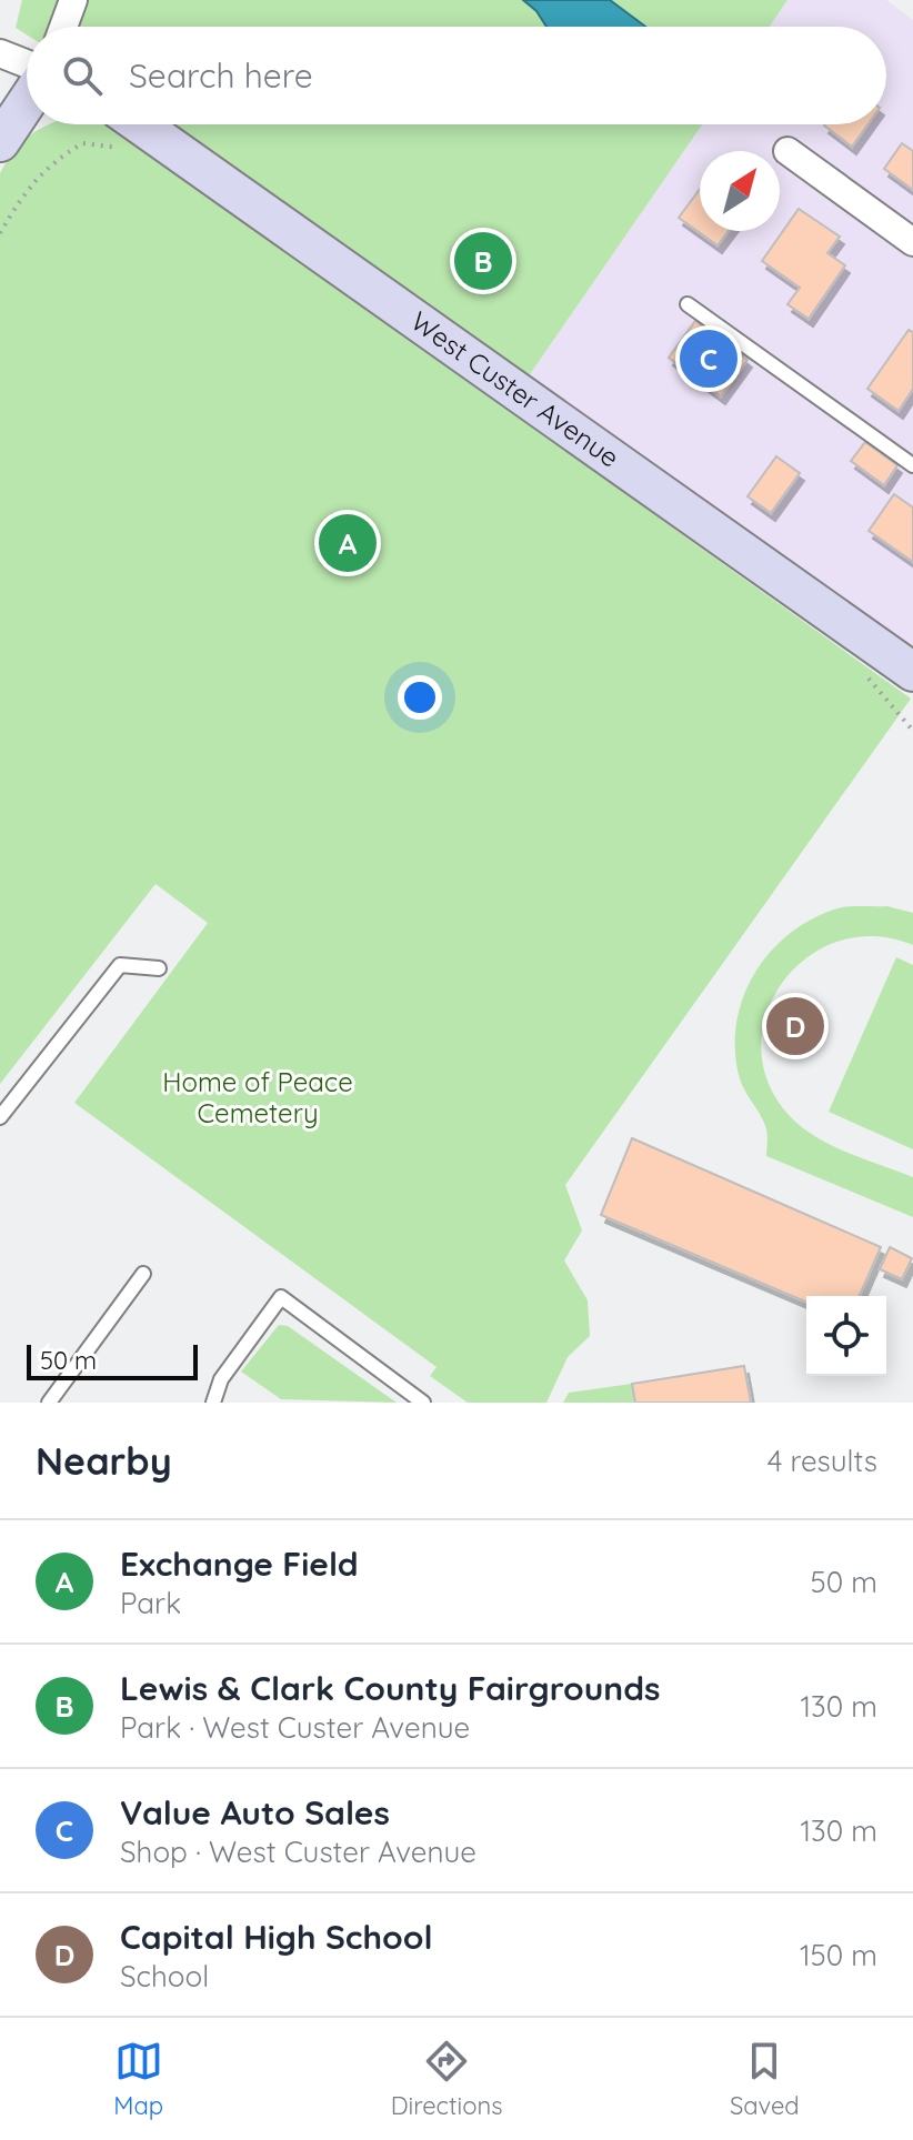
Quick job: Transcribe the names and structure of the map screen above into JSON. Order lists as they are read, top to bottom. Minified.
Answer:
{"streets":{"main road":["West Custer Avenue"]},"parks":["Home of Peace Cemetery"],"scale_bar":"50 m","north":"top right","page":{"search":"Search here","pins":["B","C","A","D"],"scale":"50 m","heading":["Nearby","4 results"],"list":[{"mark":"A","name":"Exchange Field","note":"Park","value":"50 m"},{"mark":"B","name":"Lewis & Clark County Fairgrounds","note":"Park · West Custer Avenue","value":"130 m"},{"mark":"C","name":"Value Auto Sales","note":"Shop · West Custer Avenue","value":"130 m"},{"mark":"D","name":"Capital High School","note":"School","value":"150 m"}],"nav":["Map","Directions","Saved"]}}
